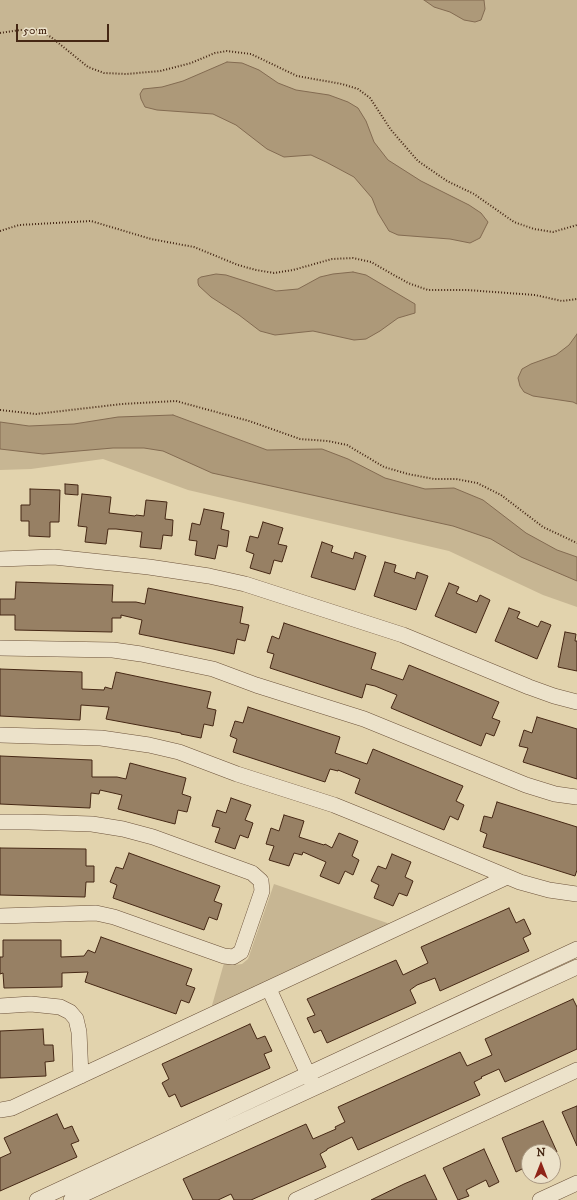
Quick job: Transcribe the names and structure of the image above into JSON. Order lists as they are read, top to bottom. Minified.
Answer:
{"scale_bar":"50 m","north":"top"}
